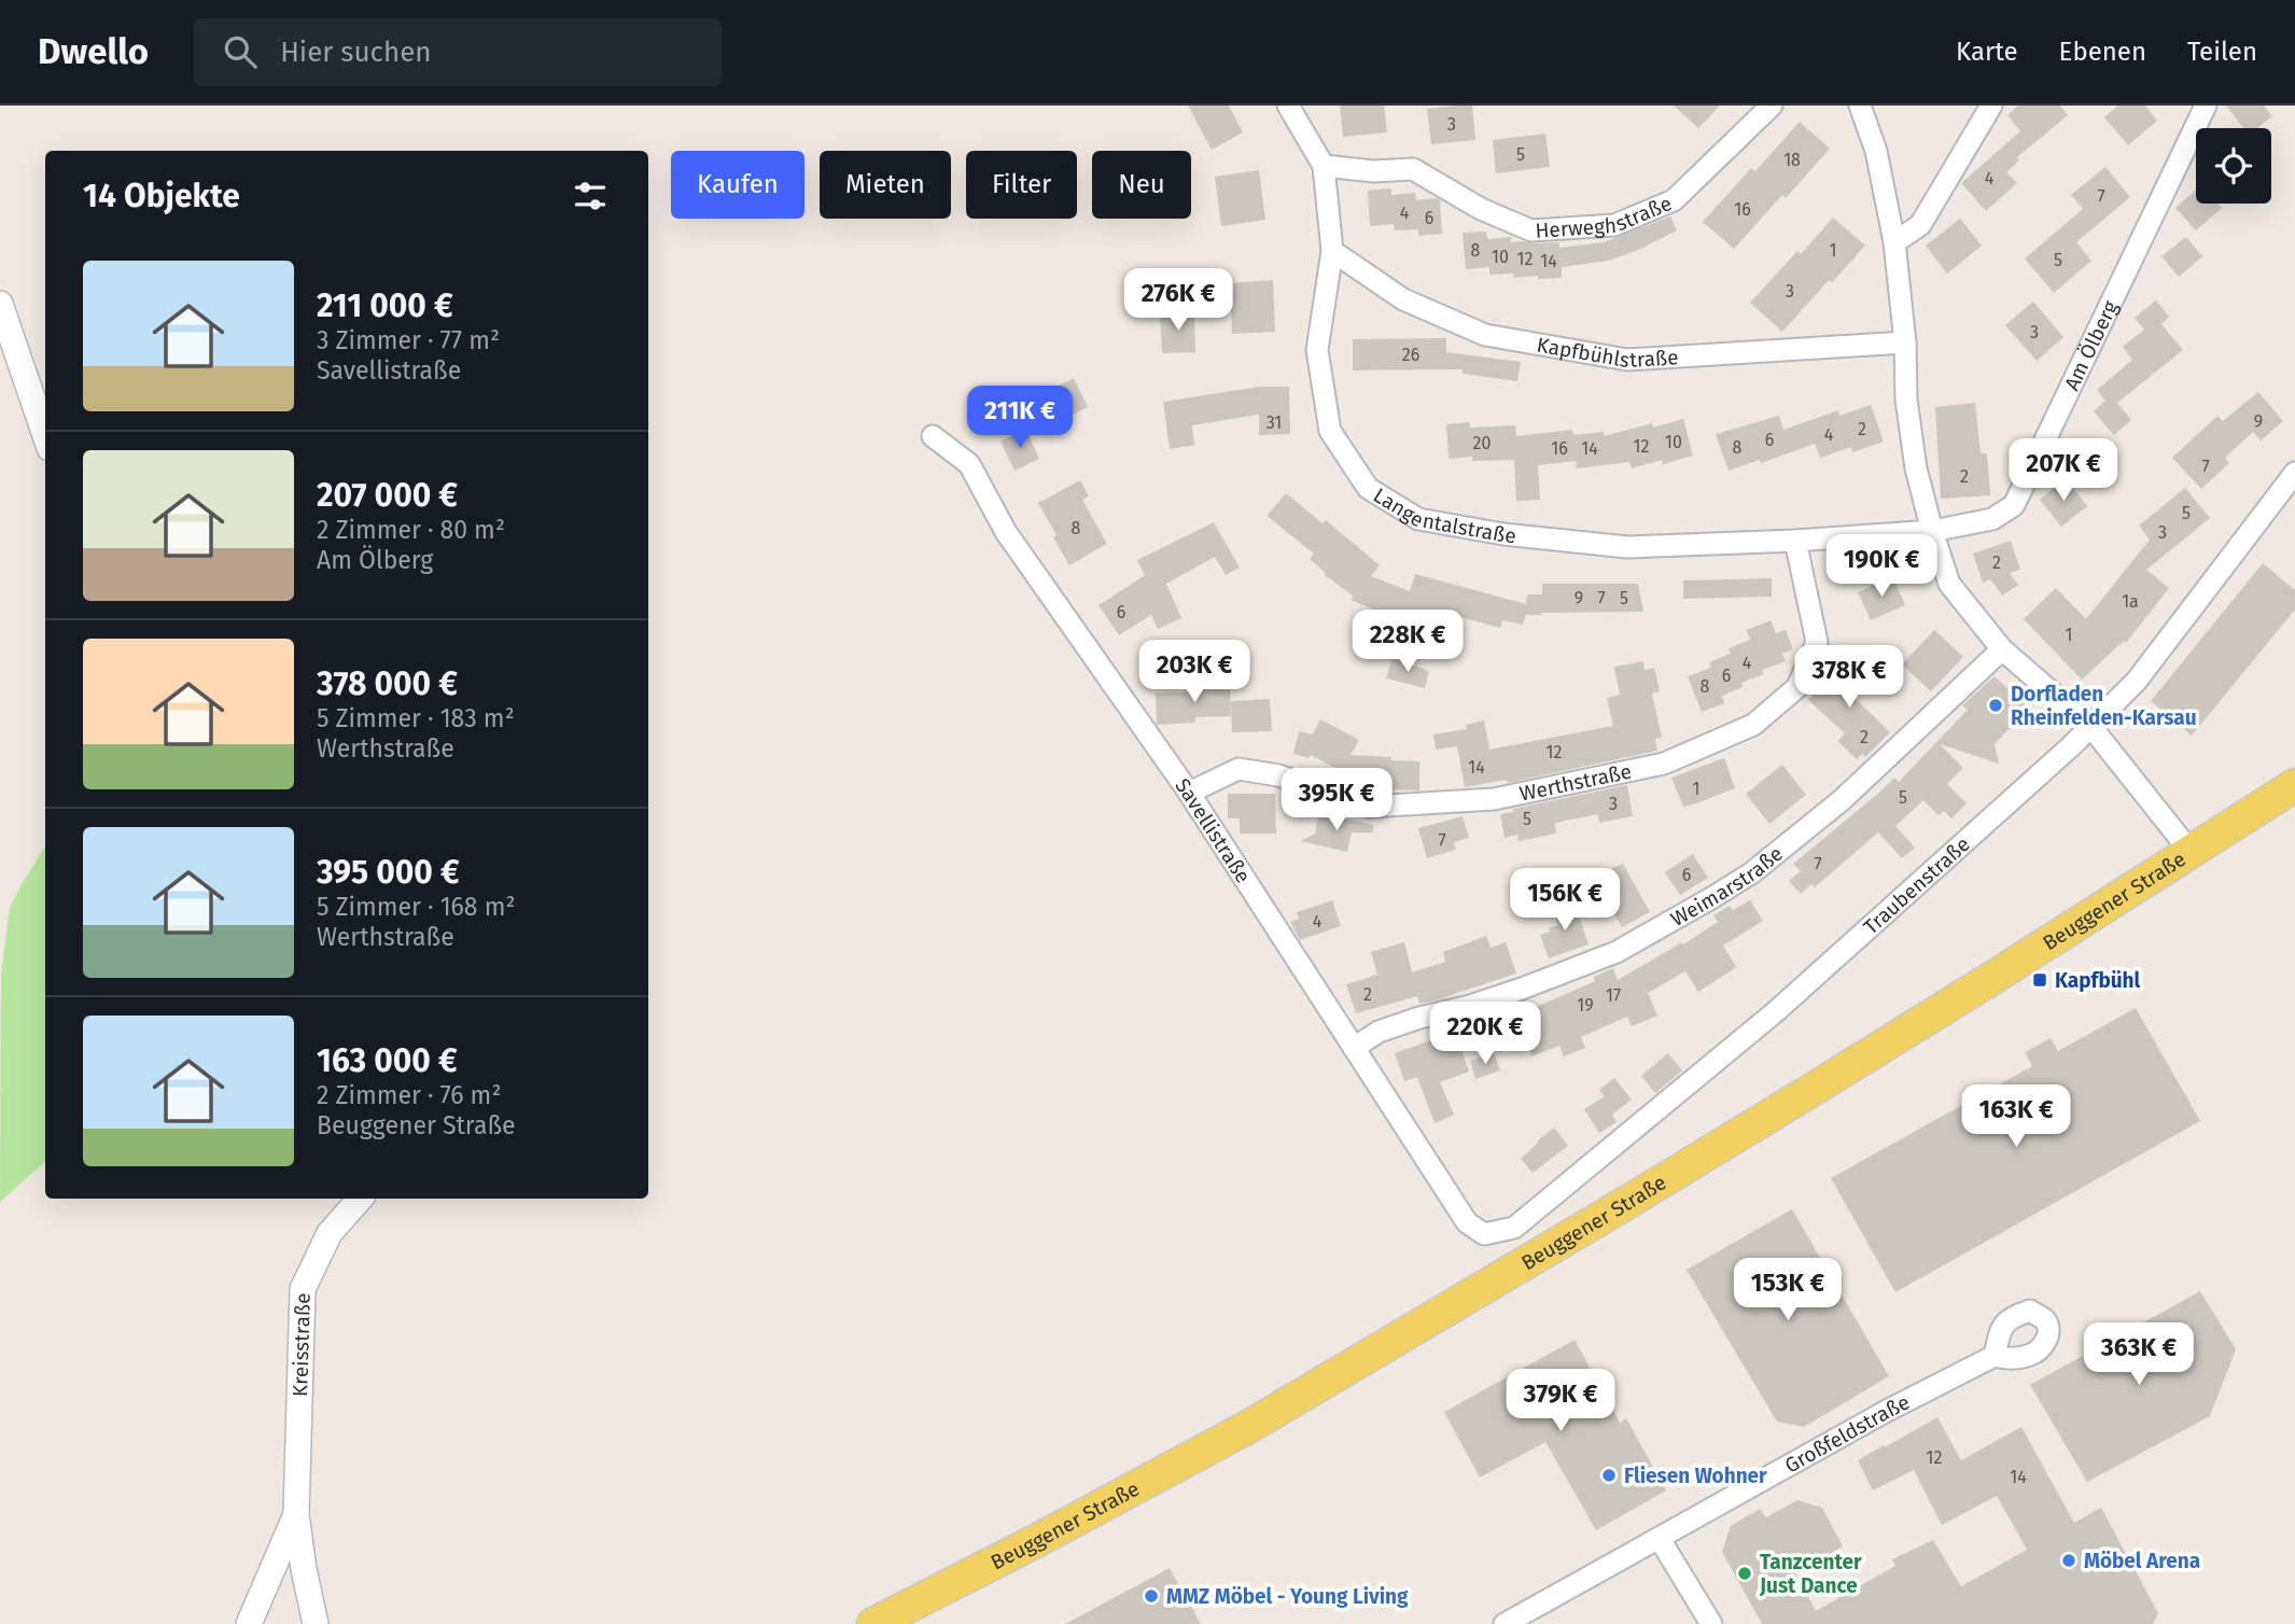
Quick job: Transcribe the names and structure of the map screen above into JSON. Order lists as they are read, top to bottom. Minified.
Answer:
{"streets":{"main road":["Beuggener Straße"],"street":["Herweghstraße","Am Ölberg","Kapfbühlstraße","Langentalstraße","Werthstraße","Savellistraße","Weimarstraße","Traubenstraße","Kreisstraße","Großfeldstraße"]},"crossings":[["Herweghstraße","Langentalstraße"],["Am Ölberg","Langentalstraße"],["Kapfbühlstraße","Langentalstraße"],["Langentalstraße","Werthstraße"],["Werthstraße","Savellistraße"],["Savellistraße","Weimarstraße"],["Savellistraße","Traubenstraße"]],"places":{"other":["Dorfladen Rheinfelden-Karsau","Fliesen Wohner","Möbel Arena","Tanzcenter Just Dance","MMZ Möbel - Young Living"],"transit":["Kapfbühl"]},"house_numbers":["3","5","18","4","7","16","4","6","8","1","10","12","5","14","3","3","26","9","31","2","4","6","10","20","12","8","16","14","7","2","5","8","3","2","9","7","5","1a","6","1","4","6","8","2","12","14","1","5","3","5","7","7","6","4","2","17","19","12","14"],"page":{"header":"Dwello","search":"Hier suchen","nav":["Karte","Ebenen","Teilen"],"chip":["Kaufen","Mieten","Filter","Neu"],"heading":"14 Objekte","list":[{"name":"211 000 €","note":"3 Zimmer · 77 m² · Savellistraße"},{"name":"207 000 €","note":"2 Zimmer · 80 m² · Am Ölberg"},{"name":"378 000 €","note":"5 Zimmer · 183 m² · Werthstraße"},{"name":"395 000 €","note":"5 Zimmer · 168 m² · Werthstraße"},{"name":"163 000 €","note":"2 Zimmer · 76 m² · Beuggener Straße"}],"price":["276K €","211K €","207K €","190K €","228K €","203K €","378K €","395K €","156K €","220K €","163K €","153K €","363K €","379K €"]}}
